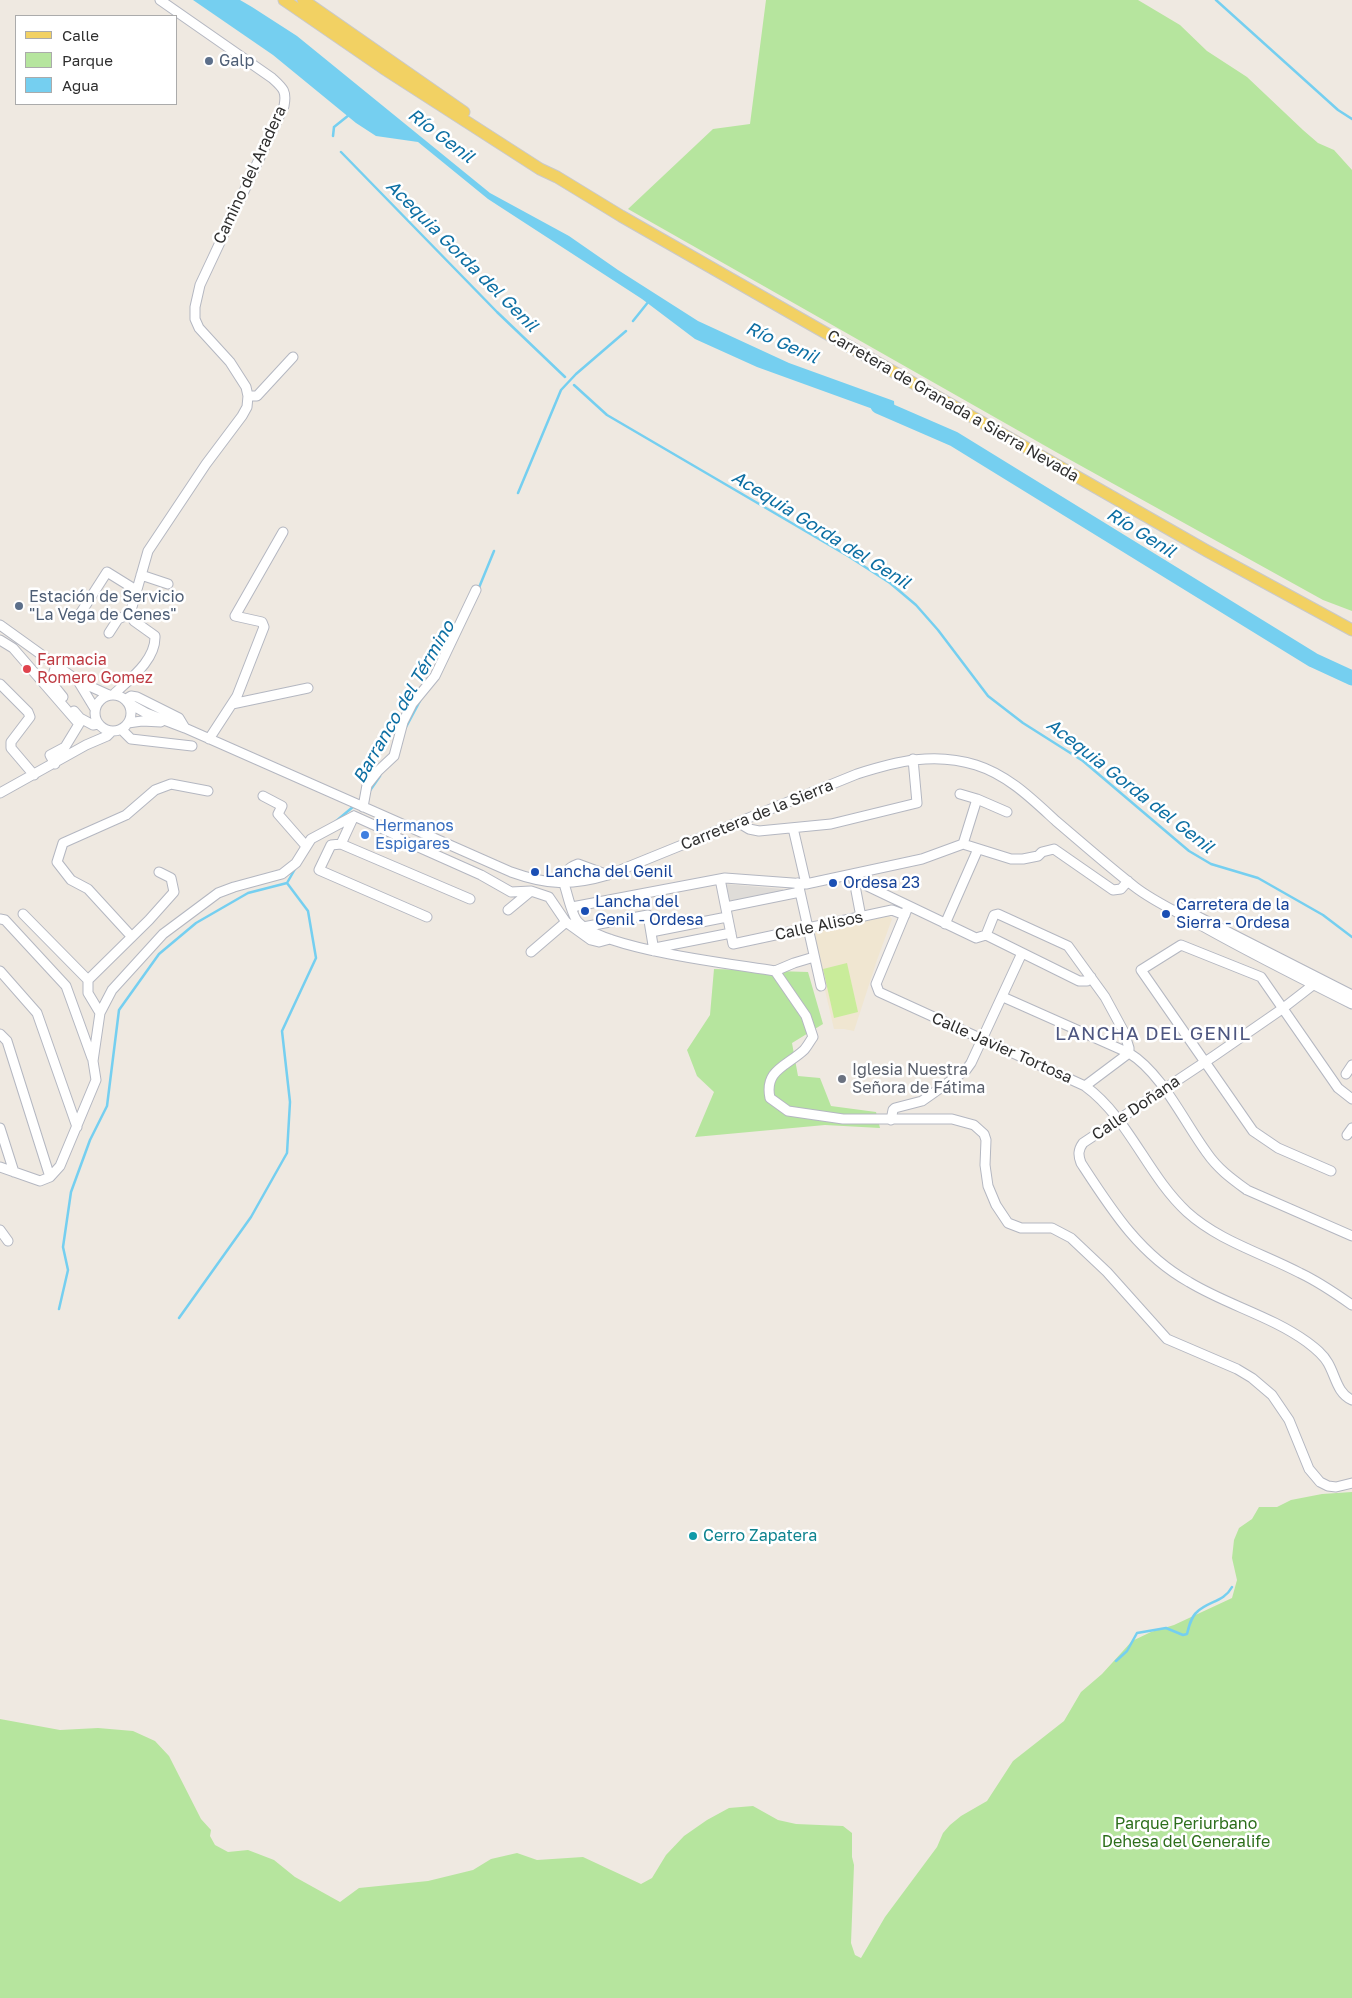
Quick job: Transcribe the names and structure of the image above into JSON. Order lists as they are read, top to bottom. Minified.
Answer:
{"streets":{"main road":["Carretera de Granada a Sierra Nevada"],"street":["Camino del Aradera","Carretera de la Sierra","Calle Alisos","Calle Javier Tortosa","Calle Doñana"]},"crossings":[["Carretera de la Sierra","Calle Doñana"],["Calle Alisos","Calle Javier Tortosa"],["Calle Javier Tortosa","Calle Doñana"]],"districts":["LANCHA DEL GENIL"],"water":["Río Genil","Acequia Gorda del Genil","Barranco del Término"],"parks":["Parque Periurbano Dehesa del Generalife"],"places":["Galp","Estación de Servicio \"La Vega de Cenes\"","Farmacia Romero Gomez","Hermanos Espigares","Lancha del Genil","Ordesa 23","Lancha del Genil - Ordesa","Carretera de la Sierra - Ordesa","Iglesia Nuestra Señora de Fátima","Cerro Zapatera"],"legend":["Calle","Parque","Agua"]}
